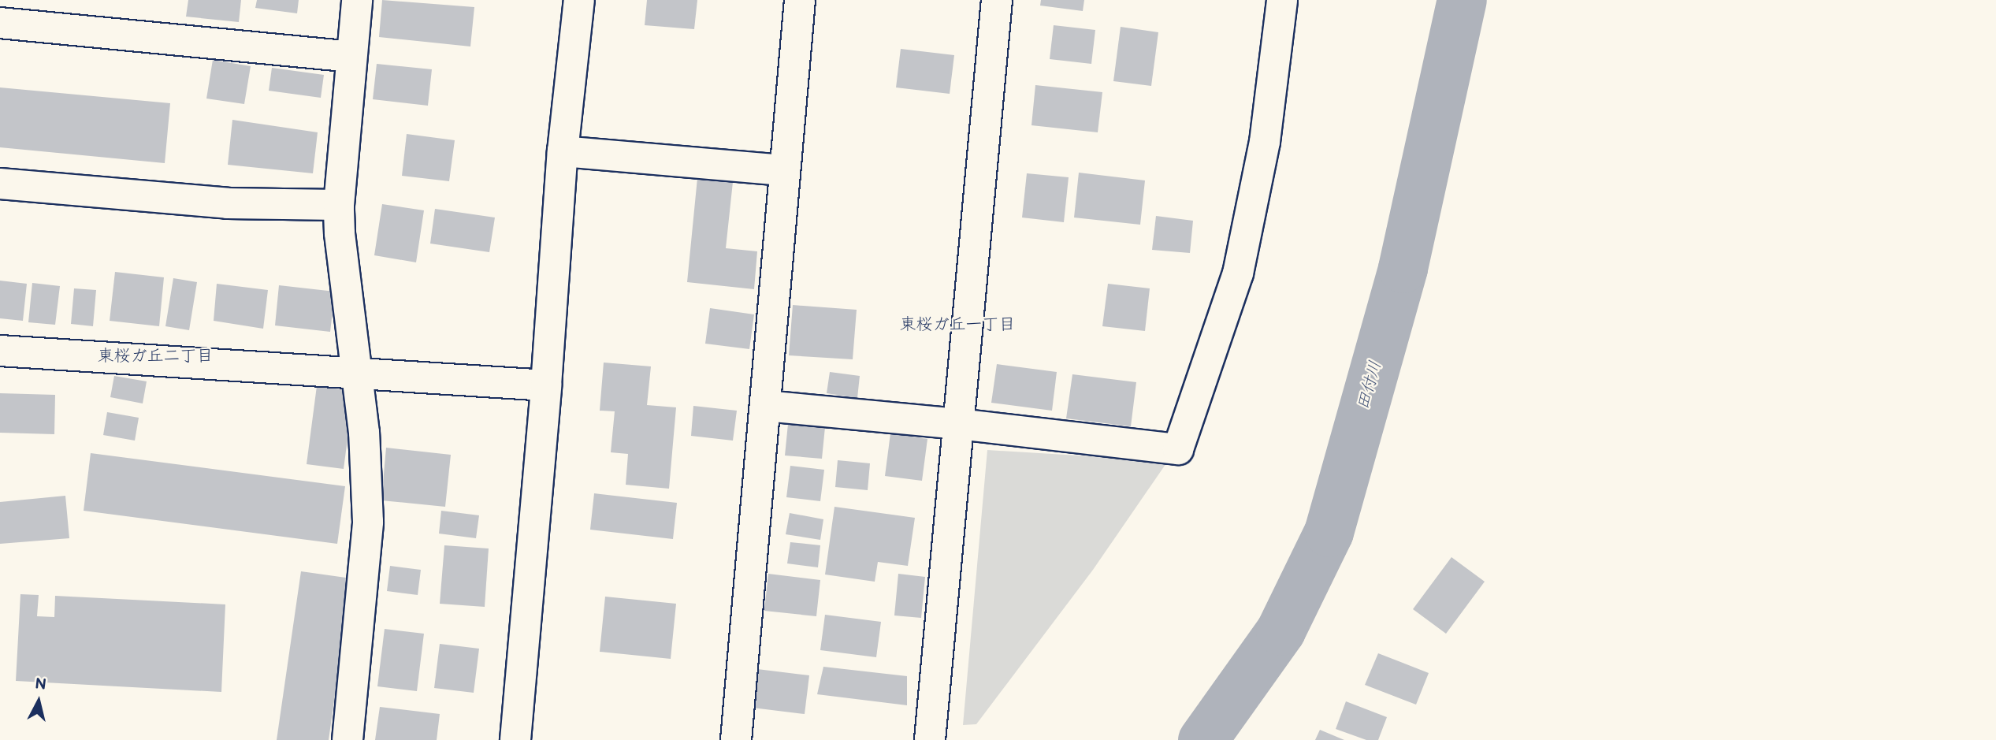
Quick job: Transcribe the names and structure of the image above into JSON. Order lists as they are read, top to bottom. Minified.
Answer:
{"districts":["東桜ガ丘一丁目","東桜ガ丘二丁目"],"water":["田付川"],"north":"top"}
